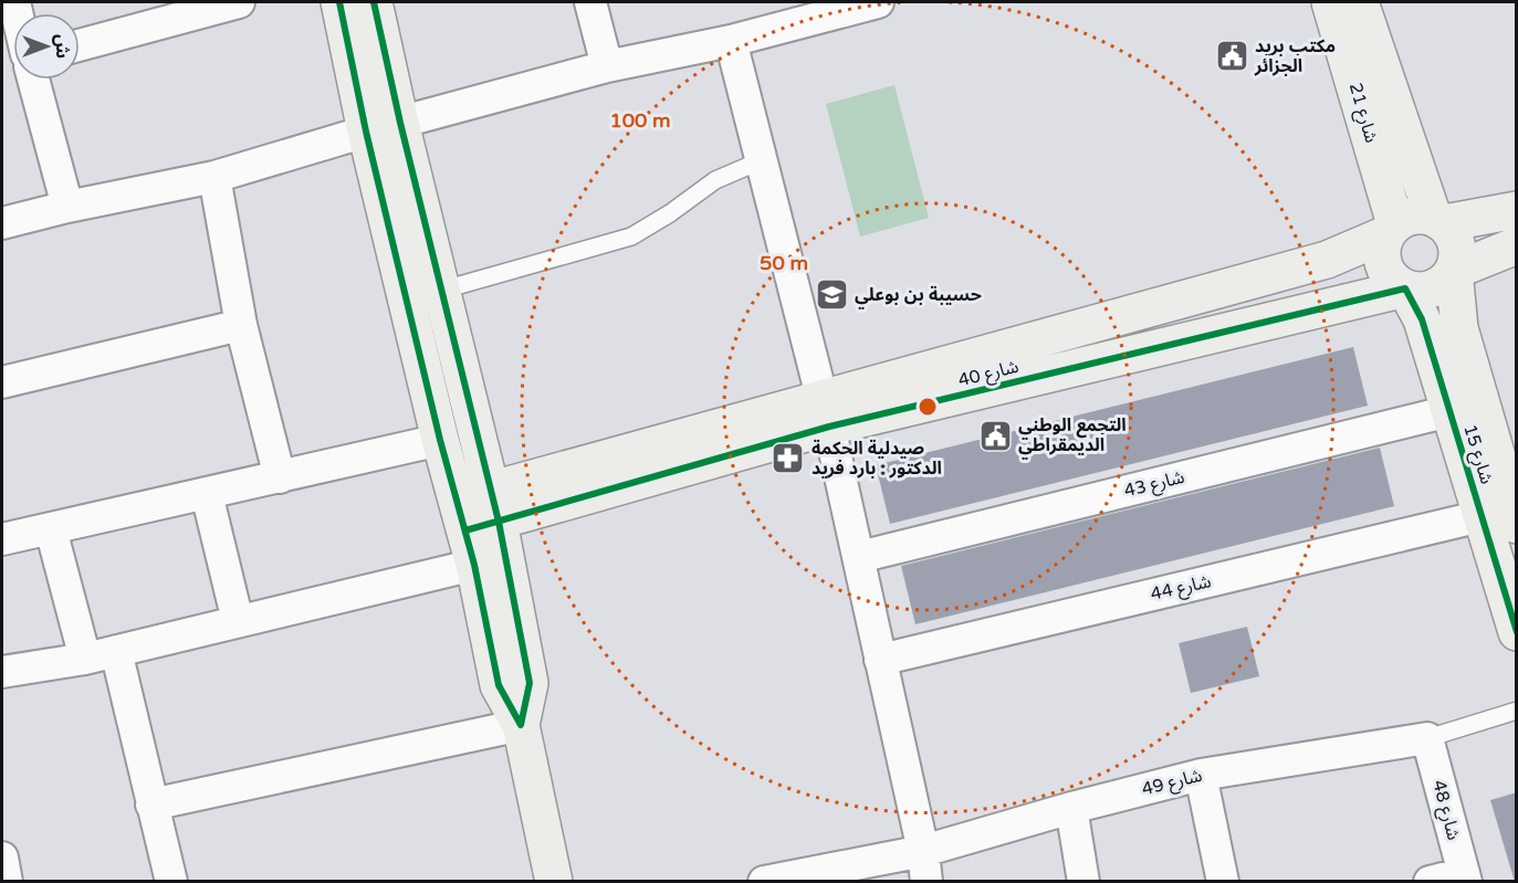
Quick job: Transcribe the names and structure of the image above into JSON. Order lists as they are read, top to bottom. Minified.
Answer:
{"streets":{"street":["شارع 21","شارع 40","شارع 15","شارع 43","شارع 44","شارع 49","شارع 48"]},"crossings":[["شارع 21","شارع 40"],["شارع 21","شارع 15"],["شارع 40","شارع 15"],["شارع 15","شارع 43"],["شارع 15","شارع 44"],["شارع 49","شارع 48"]],"places":{"public building":["مكتب بريد الجزائر","التجمع الوطني الديمقراطي"],"school or university":["حسيبة بن بوعلي"],"pharmacy":["صيدلية الحكمة الدكتور : بارد فريد"]},"north":"right","rings":["100 m","50 m"]}
